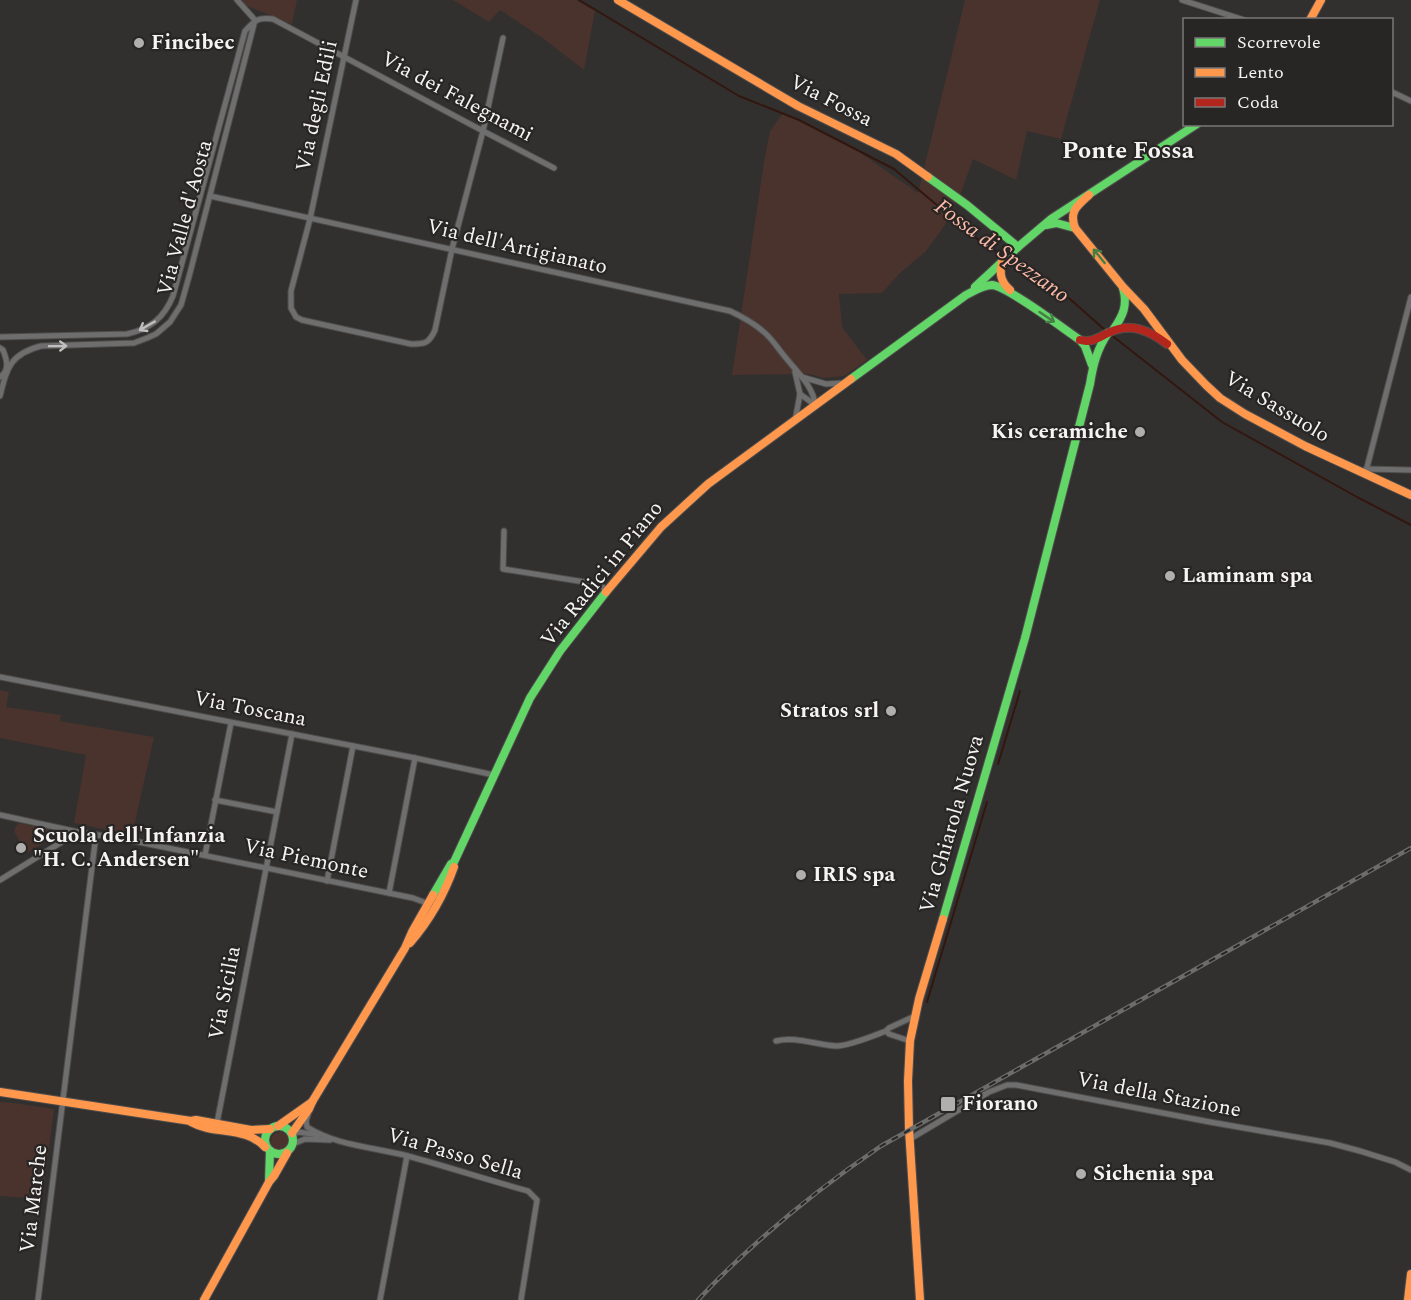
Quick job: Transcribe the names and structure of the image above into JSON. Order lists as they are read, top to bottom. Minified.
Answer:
{"streets":{"main road":["Via Fossa","Via Sassuolo","Via Radici in Piano","Via Ghiarola Nuova"],"street":["Via dei Falegnami","Via degli Edili","Via Valle d'Aosta","Via dell'Artigianato","Via Toscana","Via Piemonte","Via Sicilia","Via della Stazione","Via Passo Sella","Via Marche"]},"crossings":[["Via dei Falegnami","Via degli Edili"],["Via Fossa","Via Sassuolo"],["Via Fossa","Via Ghiarola Nuova"],["Via degli Edili","Via dell'Artigianato"],["Via Valle d'Aosta","Via dell'Artigianato"],["Via dell'Artigianato","Via Radici in Piano"],["Via Sassuolo","Via Ghiarola Nuova"],["Via Radici in Piano","Via Toscana"],["Via Toscana","Via Sicilia"],["Via Ghiarola Nuova","Via della Stazione"],["Via Piemonte","Via Sicilia"],["Via Piemonte","Via Marche"]],"districts":["Ponte Fossa"],"water":["Fossa di Spezzano"],"places":{"other":["Fincibec","Kis ceramiche","Laminam spa","Stratos srl","Scuola dell'Infanzia \"H. C. Andersen\"","IRIS spa","Sichenia spa"],"transit":["Fiorano"]},"legend":["Scorrevole","Lento","Coda"]}
